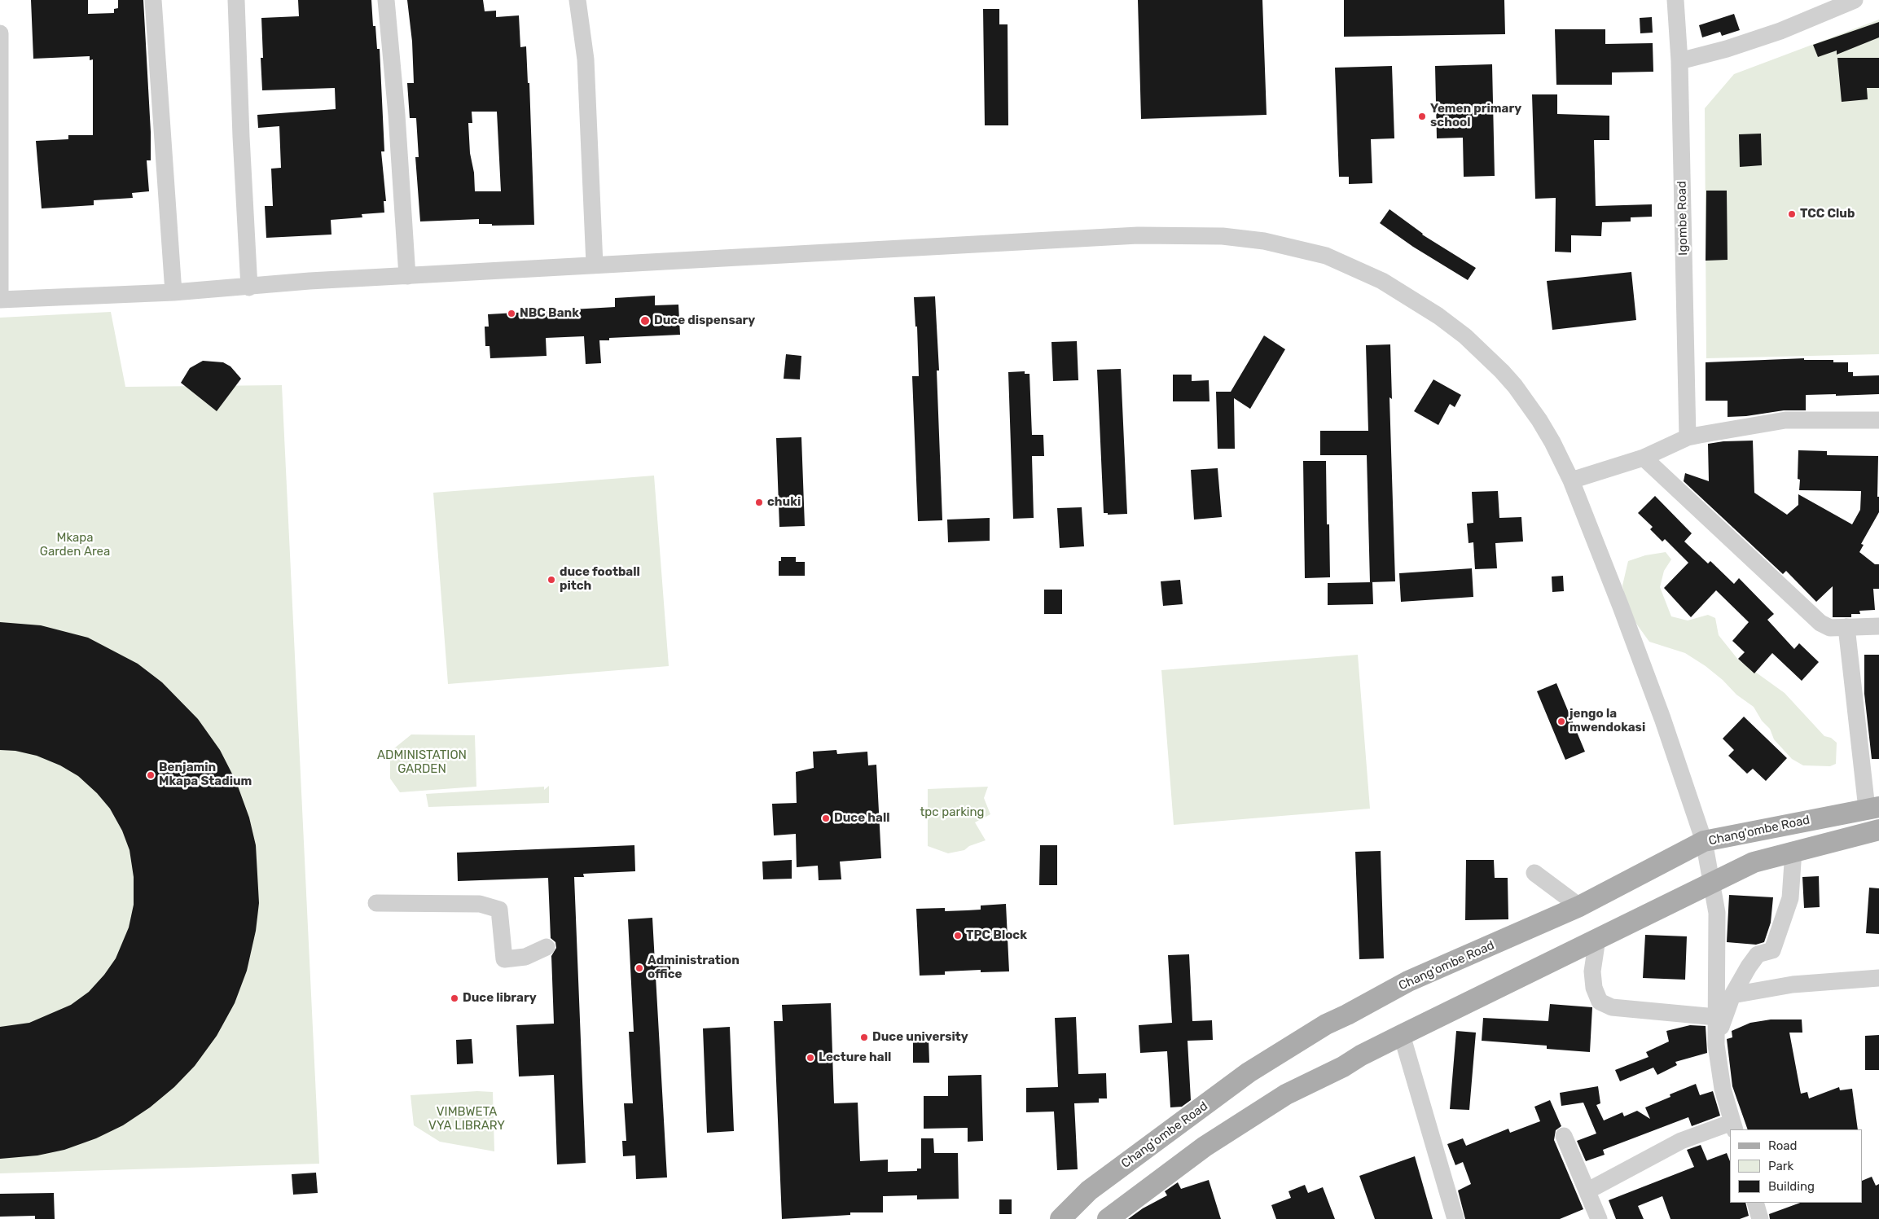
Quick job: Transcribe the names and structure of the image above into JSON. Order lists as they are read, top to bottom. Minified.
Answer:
{"streets":{"main road":["Chang'ombe Road"],"street":["Igombe Road"]},"parks":["Mkapa Garden Area","ADMINISTATION GARDEN","tpc parking","VIMBWETA VYA LIBRARY"],"places":["Yemen primary school","TCC Club","NBC Bank","Duce dispensary","chuki","duce football pitch","jengo la mwendokasi","Benjamin Mkapa Stadium","Duce hall","TPC Block","Administration office","Duce library","Duce university","Lecture hall"],"legend":["Road","Park","Building"]}
